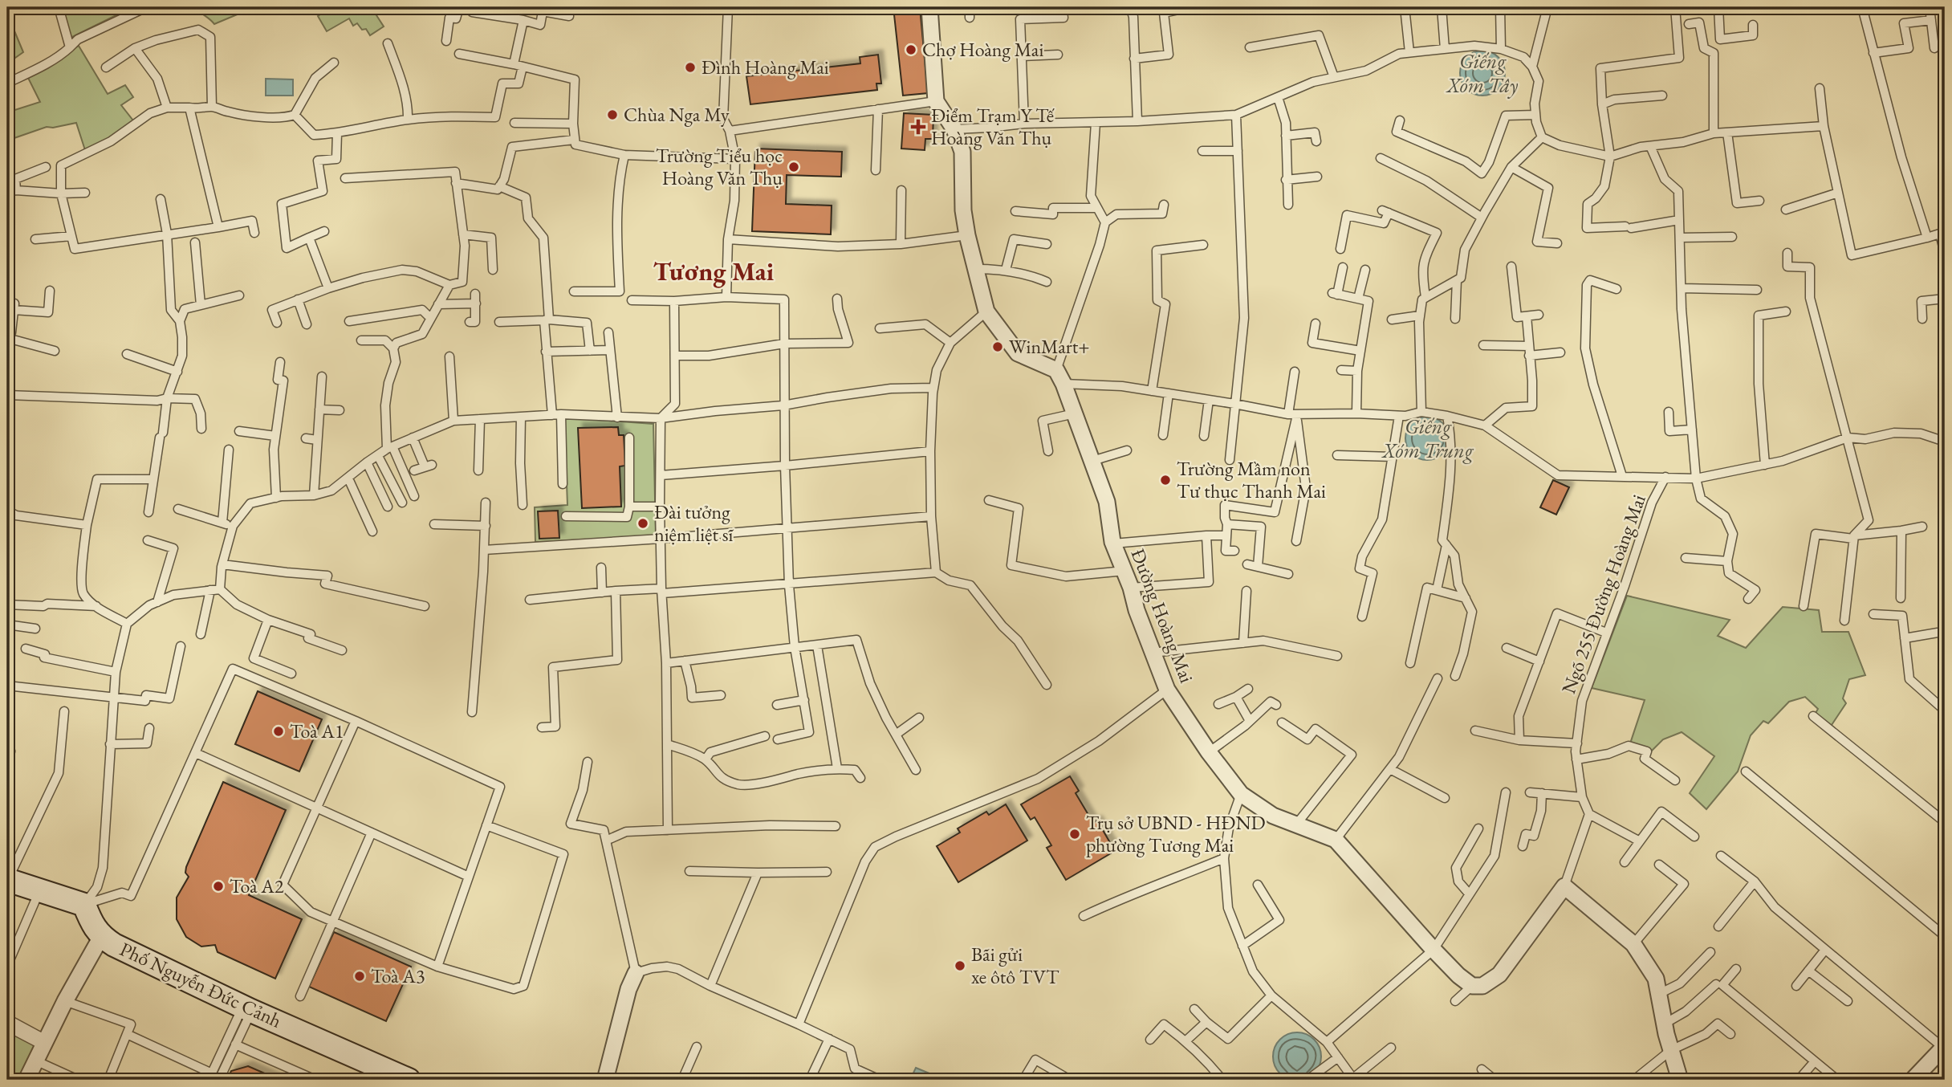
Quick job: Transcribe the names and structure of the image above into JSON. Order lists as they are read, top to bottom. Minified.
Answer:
{"streets":{"street":["Đường Hoàng Mai","Phố Nguyễn Đức Cảnh"],"lane":["Ngõ 255 Đường Hoàng Mai"]},"districts":["Tương Mai"],"water":["Giếng Xóm Tây","Giếng Xóm Trung"],"places":{"other":["Chợ Hoàng Mai","Đình Hoàng Mai","Chùa Nga My","Trường Tiểu học Hoàng Văn Thụ","WinMart+","Trường Mầm non Tư thục Thanh Mai","Đài tưởng niệm liệt sĩ","Toà A1","Trụ sở UBND - HĐND phường Tương Mai","Toà A2","Bãi gửi xe ôtô TVT","Toà A3"],"health":["Điểm Trạm Y Tế Hoàng Văn Thụ"]}}
